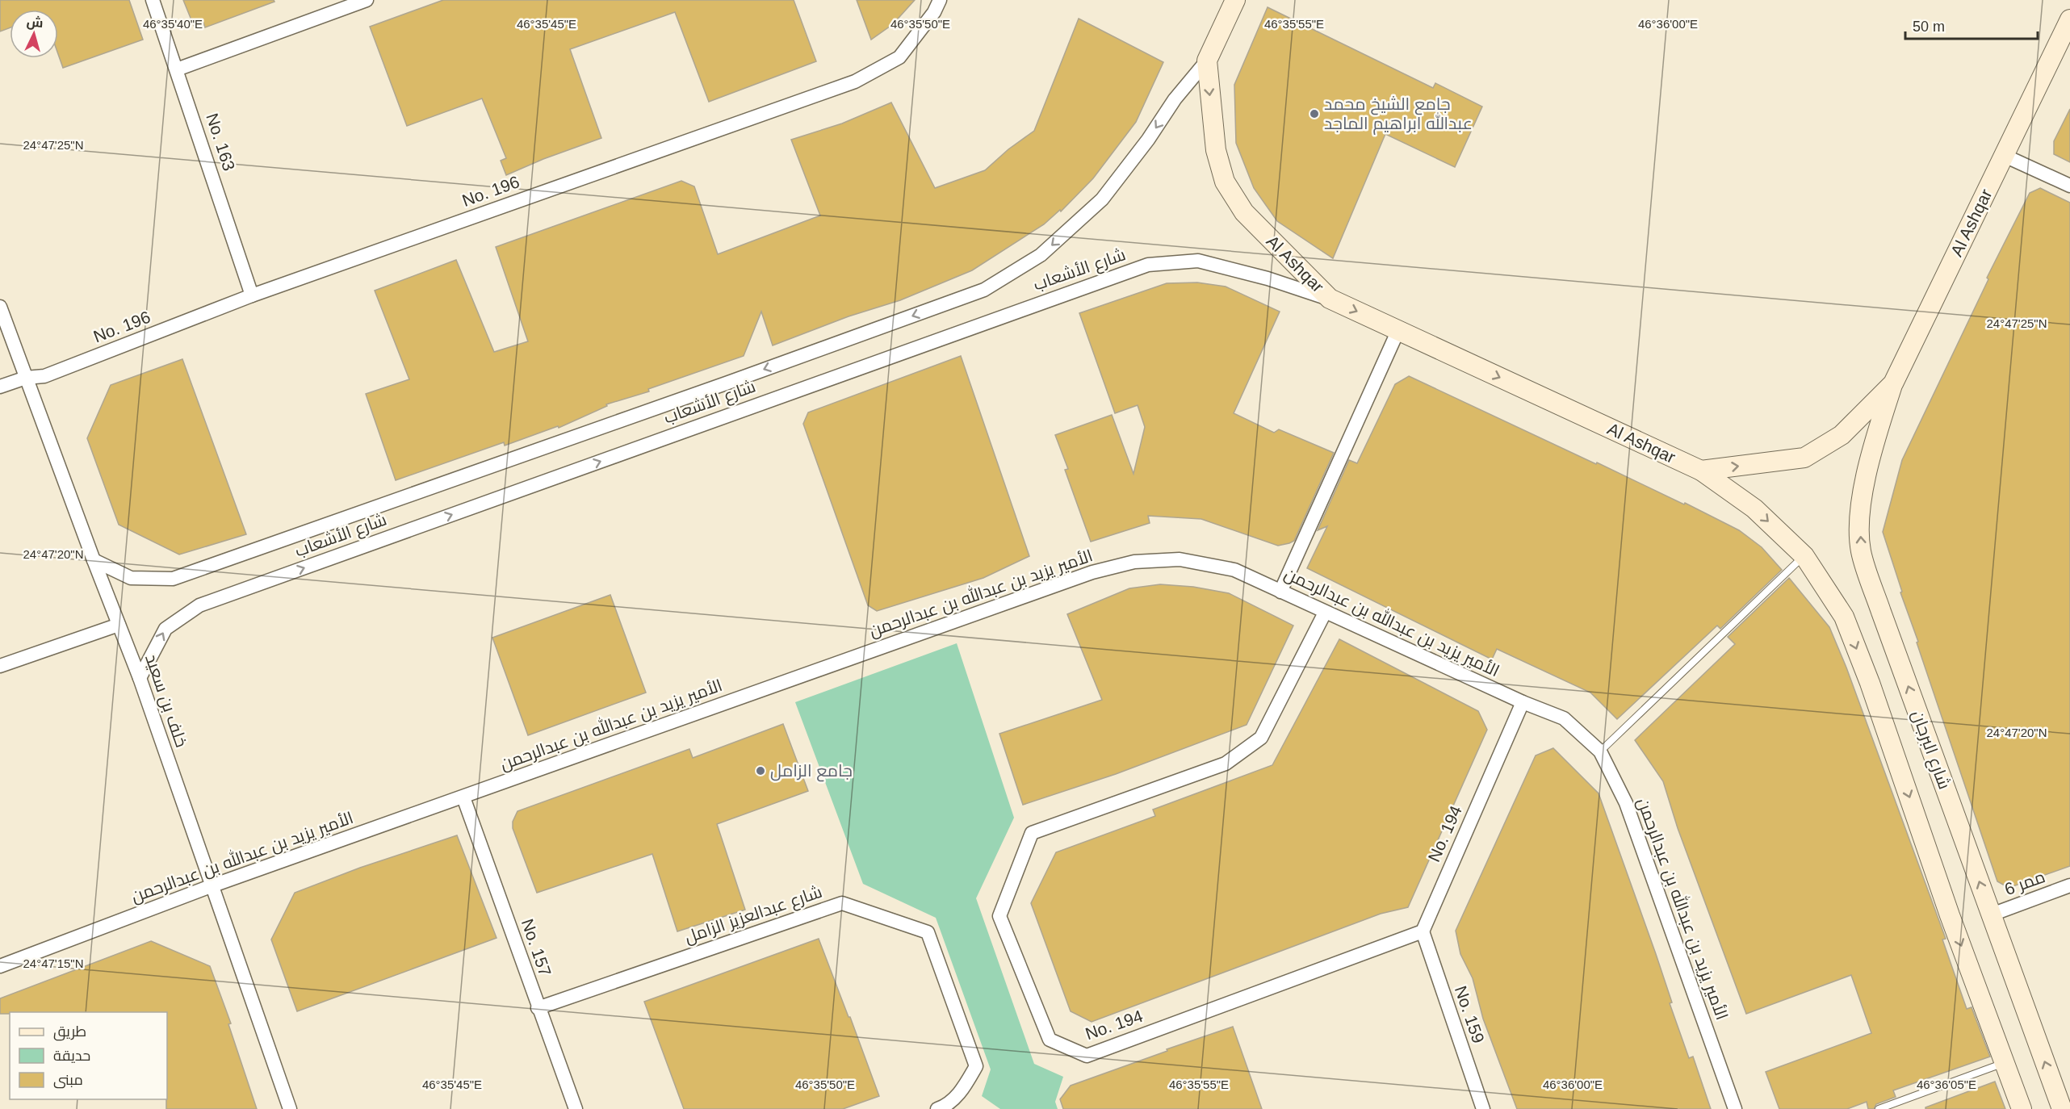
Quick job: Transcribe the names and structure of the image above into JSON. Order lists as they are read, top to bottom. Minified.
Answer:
{"streets":{"street":["No. 163","No. 196","Al Ashqar","شارع الأشعاب","الأمير يزيد بن عبدالله بن عبدالرحمن","خلف بن سعيد","شارع البرجان","No. 194","ممر 6","شارع عبدالعزيز الزامل","No. 157","No. 159"]},"crossings":[["No. 163","No. 196"],["No. 196","خلف بن سعيد"],["Al Ashqar","شارع الأشعاب"],["Al Ashqar","شارع البرجان"],["شارع الأشعاب","خلف بن سعيد"],["الأمير يزيد بن عبدالله بن عبدالرحمن","خلف بن سعيد"],["الأمير يزيد بن عبدالله بن عبدالرحمن","No. 194"],["الأمير يزيد بن عبدالله بن عبدالرحمن","No. 157"],["شارع البرجان","ممر 6"],["No. 194","No. 159"],["شارع عبدالعزيز الزامل","No. 157"]],"one_way":["Al Ashqar"],"places":["جامع الشيخ محمد عبدالله ابراهيم الماجد","جامع الزامل"],"legend":["طريق","حديقة","مبنى"],"scale_bar":"50 m","north":"top","coordinates":["46°35'40\"E","46°35'45\"E","46°35'50\"E","46°35'55\"E","46°36'00\"E","24°47'25\"N","24°47'20\"N","24°47'15\"N","46°36'05\"E"]}
